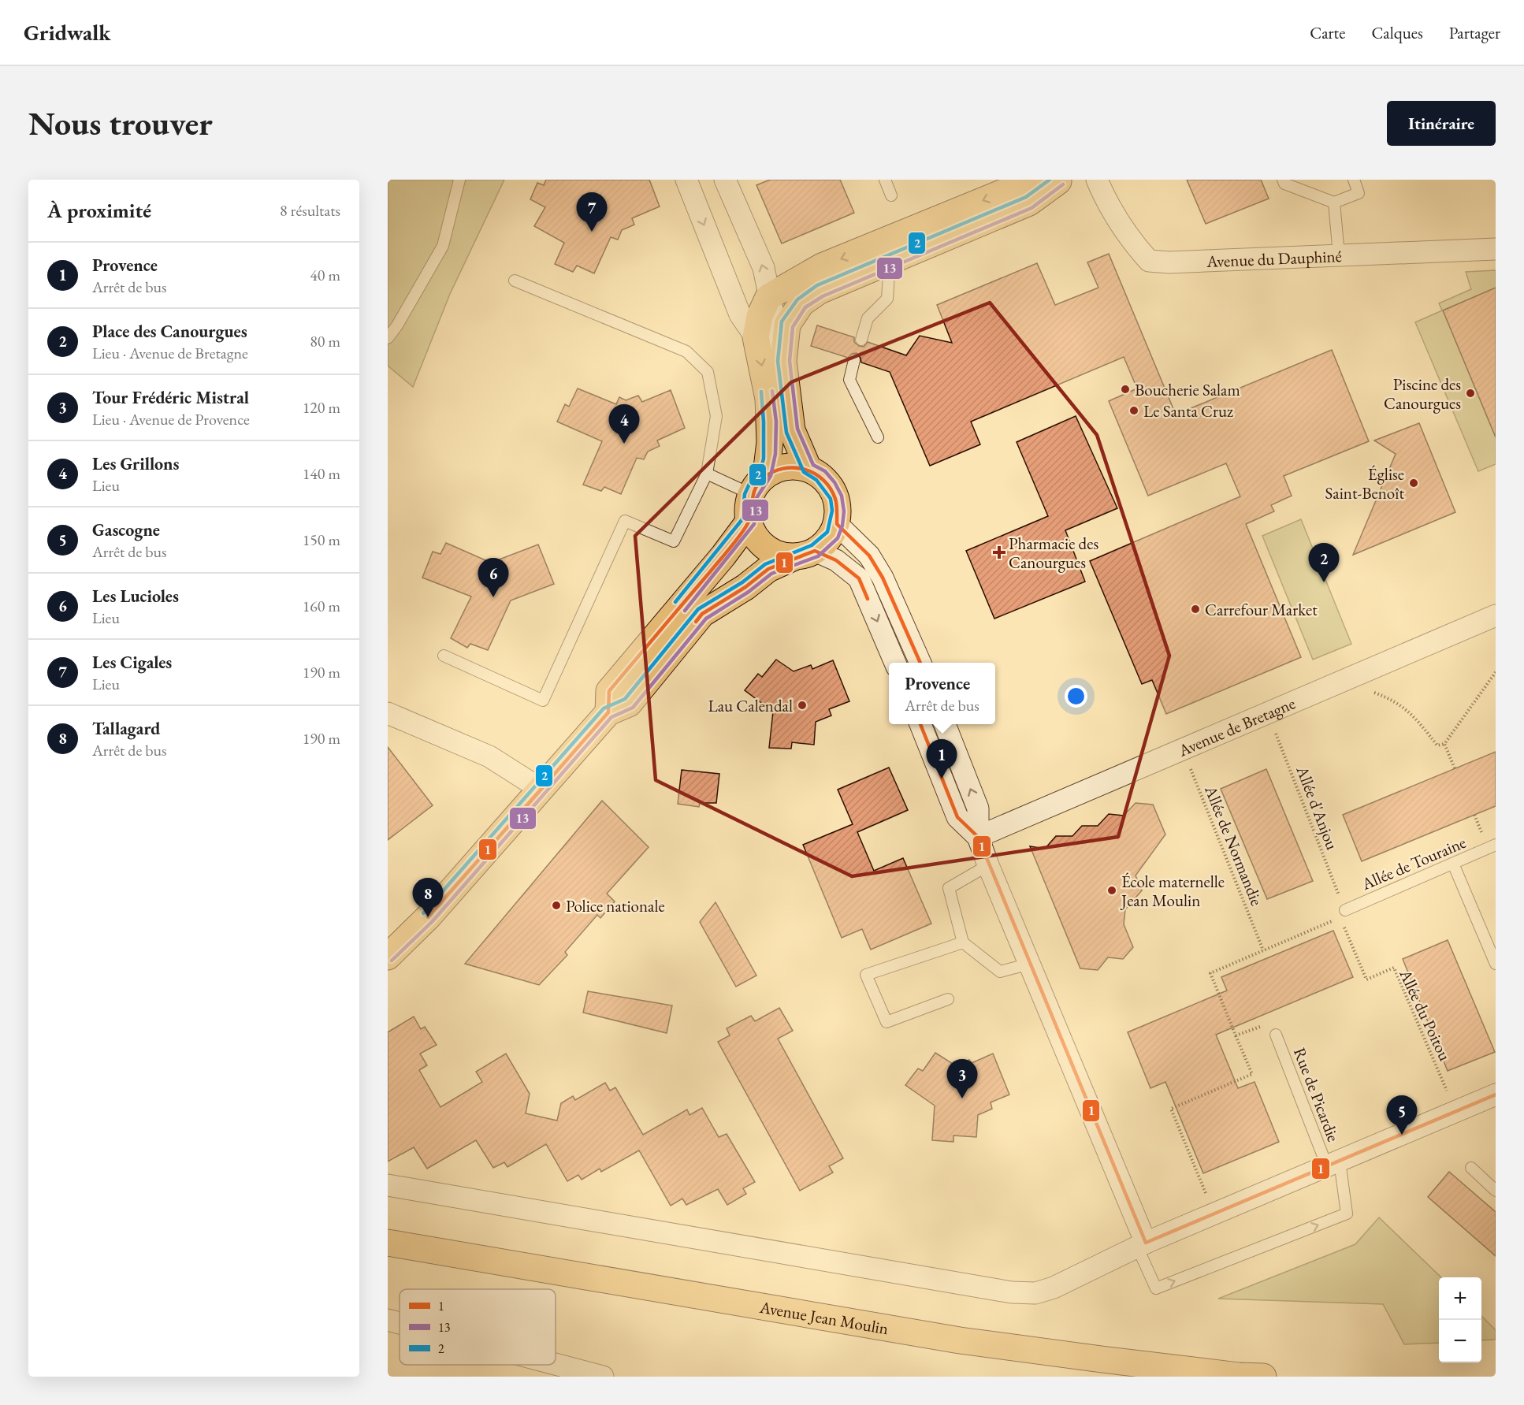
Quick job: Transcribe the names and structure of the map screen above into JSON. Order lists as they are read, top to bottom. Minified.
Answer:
{"streets":{"main road":["Avenue Jean Moulin"],"street":["Avenue du Dauphiné","Avenue de Bretagne"],"lane":["Allée de Touraine","Rue de Picardie"],"path":["Allée d'Anjou","Allée de Normandie","Allée du Poitou"]},"crossings":[["Avenue de Bretagne","Allée d'Anjou"],["Avenue de Bretagne","Allée de Normandie"],["Allée d'Anjou","Allée de Touraine"],["Allée d'Anjou","Allée du Poitou"],["Allée de Touraine","Allée du Poitou"]],"places":{"other":["Boucherie Salam","Piscine des Canourgues","Le Santa Cruz","Église Saint-Benoît","Carrefour Market","Lau Calendal","École maternelle Jean Moulin","Police nationale"],"health":["Pharmacie des Canourgues"]},"lines":["transit line 2","transit line 13","transit line 1"],"legend":["1","13","2"],"page":{"header":"Gridwalk","nav":["Carte","Calques","Partager"],"buttons":"Itinéraire","title":"Nous trouver","heading":["À proximité","8 résultats"],"pins":["7","4","2","6","1","8","3","5"],"list":[{"mark":"1","name":"Provence","note":"Arrêt de bus","value":"40 m"},{"mark":"2","name":"Place des Canourgues","note":"Lieu · Avenue de Bretagne","value":"80 m"},{"mark":"3","name":"Tour Frédéric Mistral","note":"Lieu · Avenue de Provence","value":"120 m"},{"mark":"4","name":"Les Grillons","note":"Lieu","value":"140 m"},{"mark":"5","name":"Gascogne","note":"Arrêt de bus","value":"150 m"},{"mark":"6","name":"Les Lucioles","note":"Lieu","value":"160 m"},{"mark":"7","name":"Les Cigales","note":"Lieu","value":"190 m"},{"mark":"8","name":"Tallagard","note":"Arrêt de bus","value":"190 m"}],"popup":["Provence","Arrêt de bus"],"map_buttons":["+","−"]}}
